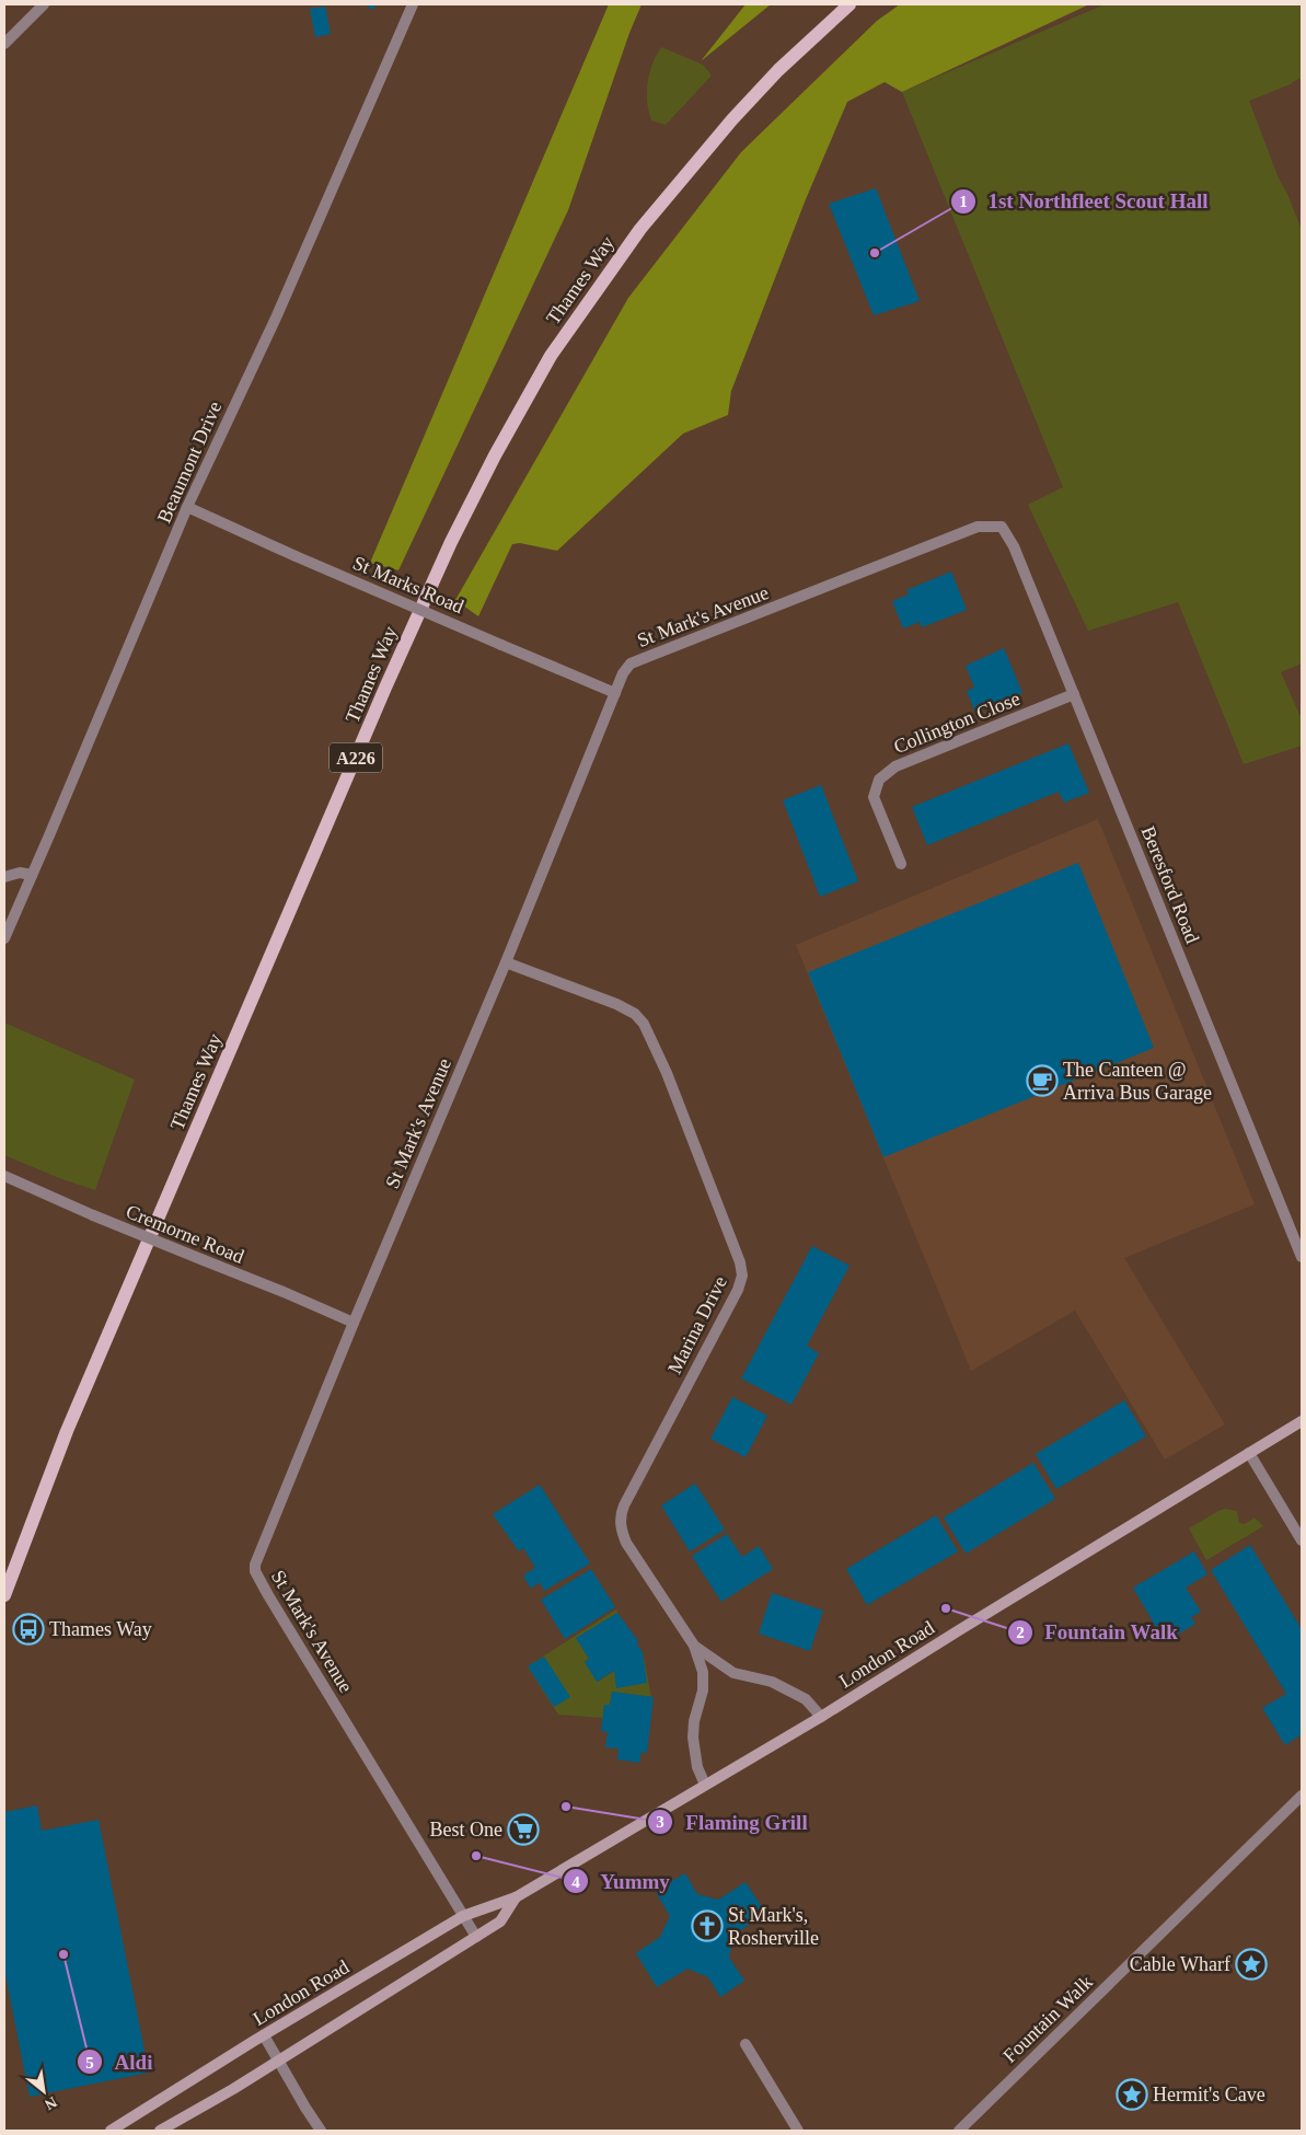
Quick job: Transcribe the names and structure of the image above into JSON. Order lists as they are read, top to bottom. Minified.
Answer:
{"streets":{"main road":["Thames Way","A226","London Road"],"street":["Beaumont Drive","St Marks Road","St Mark's Avenue","Collington Close","Beresford Road","Cremorne Road","Marina Drive","Fountain Walk"]},"crossings":[["Beaumont Drive","St Marks Road"],["St Marks Road","St Mark's Avenue"],["St Mark's Avenue","Beresford Road"],["St Mark's Avenue","Cremorne Road"],["St Mark's Avenue","Marina Drive"],["St Mark's Avenue","London Road"],["Collington Close","Beresford Road"],["Marina Drive","London Road"]],"places":{"other":["1st Northfleet Scout Hall","Fountain Walk","Flaming Grill","Yummy","Aldi"],"cafe":["The Canteen @ Arriva Bus Garage"],"bus stop":["Thames Way"],"supermarket":["Best One"],"church":["St Mark's, Rosherville"],"place":["Cable Wharf","Hermit's Cave"]},"north":"bottom right"}
